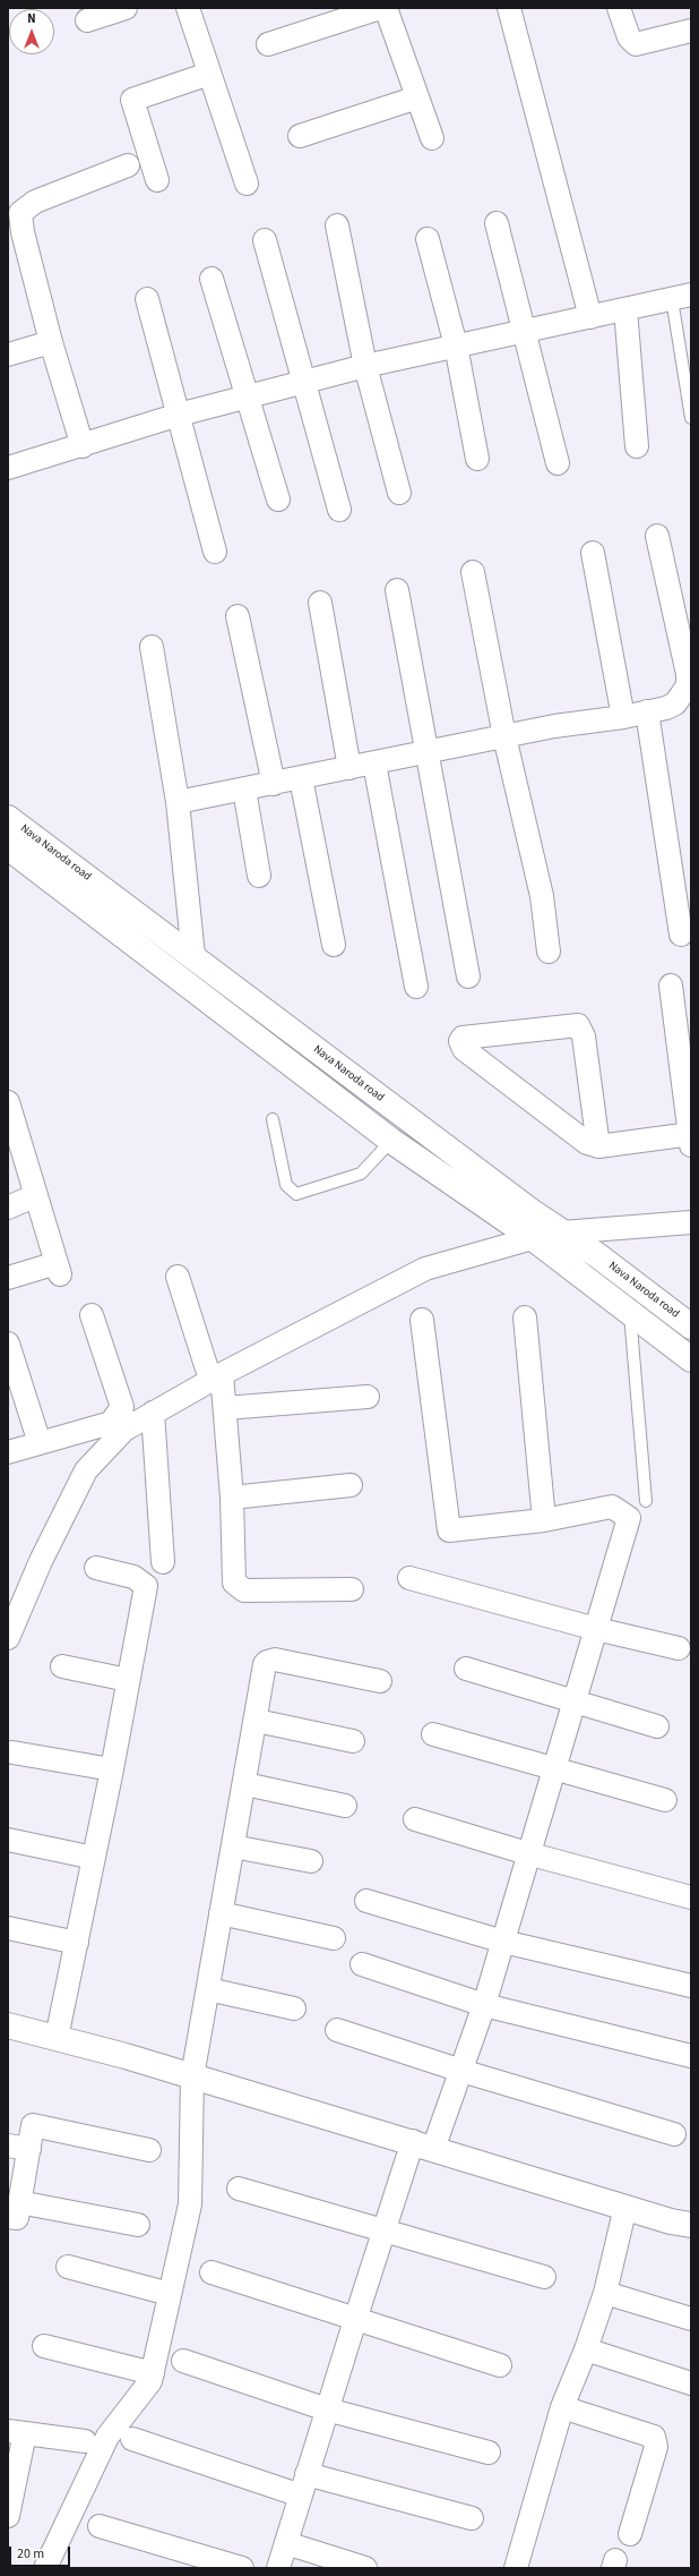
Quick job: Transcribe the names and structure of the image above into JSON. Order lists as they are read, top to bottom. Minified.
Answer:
{"streets":{"street":["Nava Naroda road"]},"scale_bar":"20 m","north":"top"}
